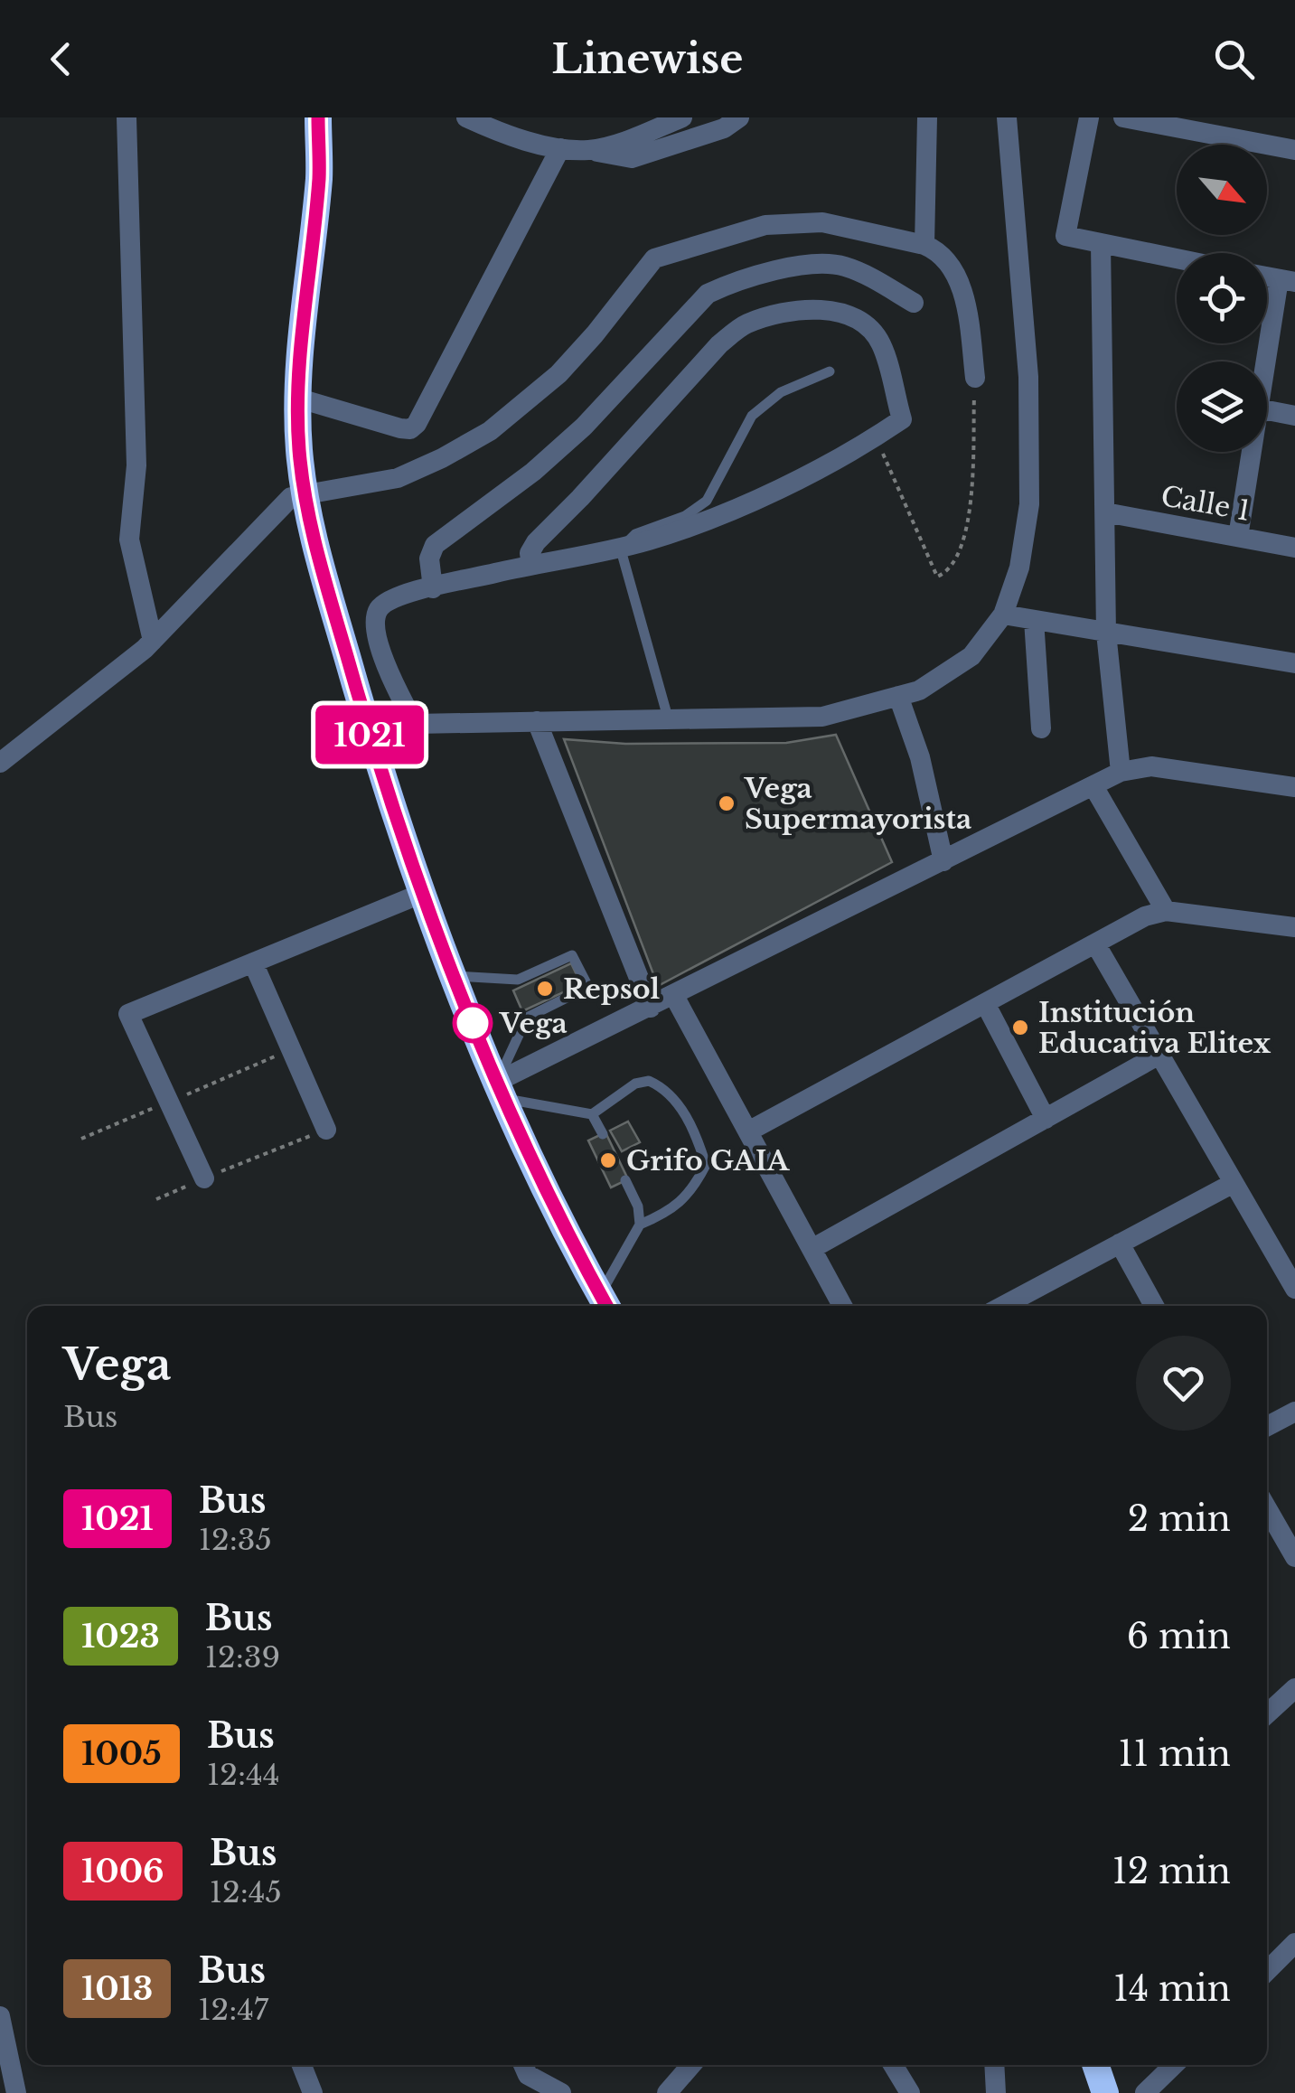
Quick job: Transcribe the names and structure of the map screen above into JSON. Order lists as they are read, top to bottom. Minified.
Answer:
{"streets":{"street":["Calle 1"]},"places":["Vega Supermayorista","Repsol","Vega","Institución Educativa Elitex","Grifo GAIA"],"lines":["bus line 1021"],"north":"bottom right","page":{"header":"Linewise","on_map":"1021","heading":["Vega","Bus"],"list":[{"mark":"1021","name":"Bus","note":"12:35","value":"2 min"},{"mark":"1023","name":"Bus","note":"12:39","value":"6 min"},{"mark":"1005","name":"Bus","note":"12:44","value":"11 min"},{"mark":"1006","name":"Bus","note":"12:45","value":"12 min"},{"mark":"1013","name":"Bus","note":"12:47","value":"14 min"}]}}
